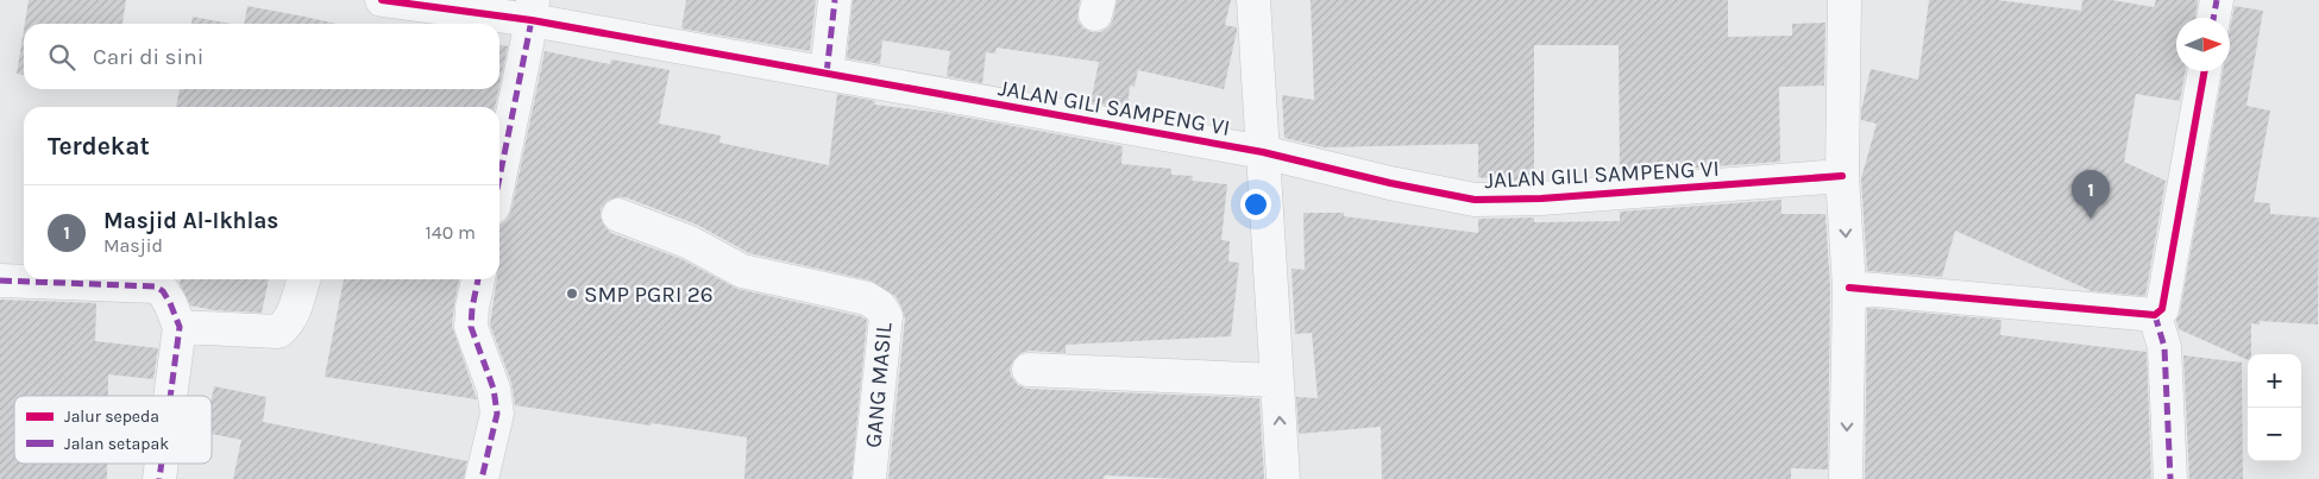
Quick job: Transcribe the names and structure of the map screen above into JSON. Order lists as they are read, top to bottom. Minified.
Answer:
{"streets":{"street":["JALAN GILI SAMPENG VI","GANG MASIL"]},"places":["SMP PGRI 26"],"legend":["Jalur sepeda","Jalan setapak"],"north":"right","page":{"search":"Cari di sini","heading":"Terdekat","pins":"1","list":[{"mark":"1","name":"Masjid Al-Ikhlas","note":"Masjid","value":"140 m"}],"map_buttons":["+","−"]}}
